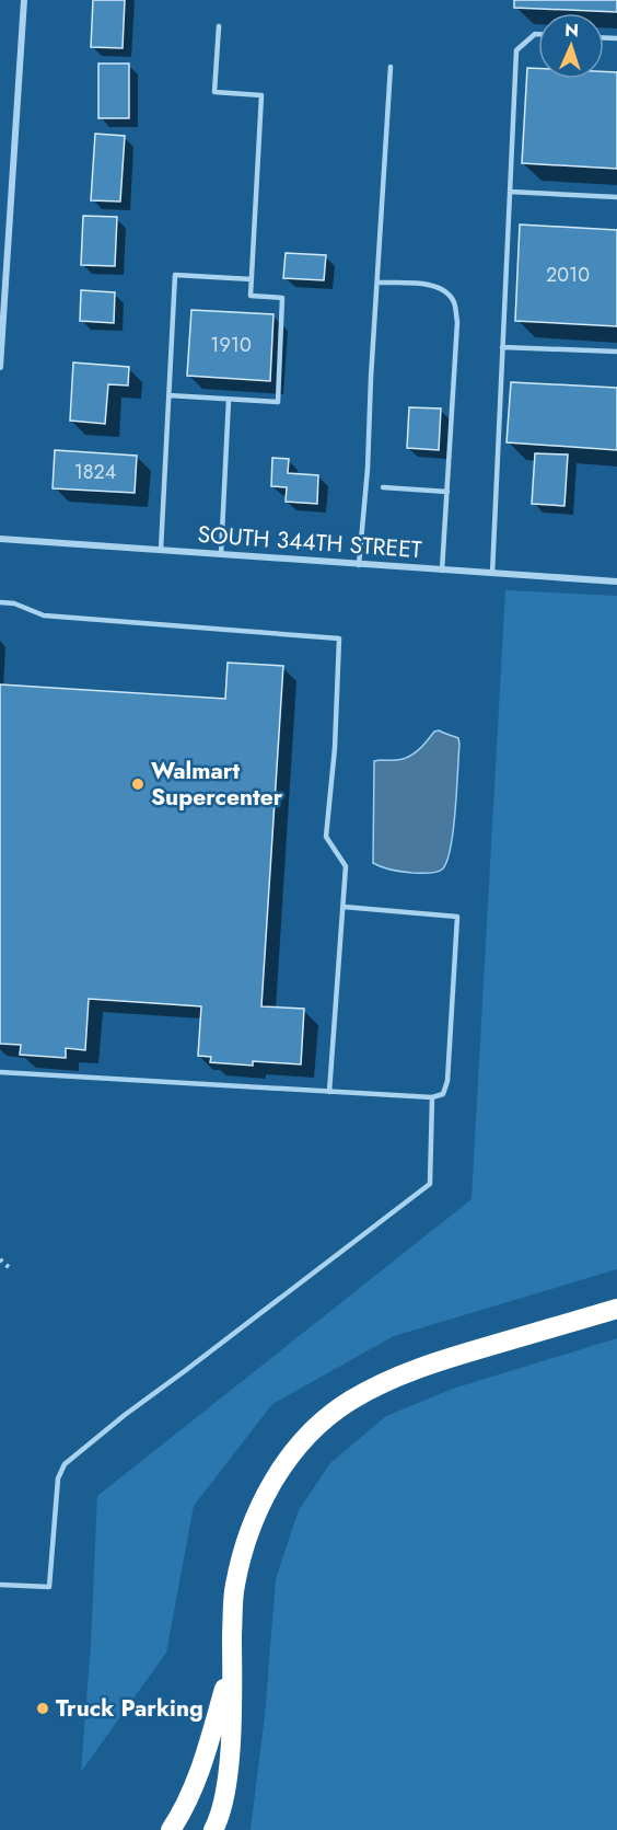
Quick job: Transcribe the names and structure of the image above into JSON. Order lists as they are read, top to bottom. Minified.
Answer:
{"streets":{"street":["SOUTH 344TH STREET"]},"places":["Walmart Supercenter","Truck Parking"],"house_numbers":["2010","1910","1824"],"north":"top"}
